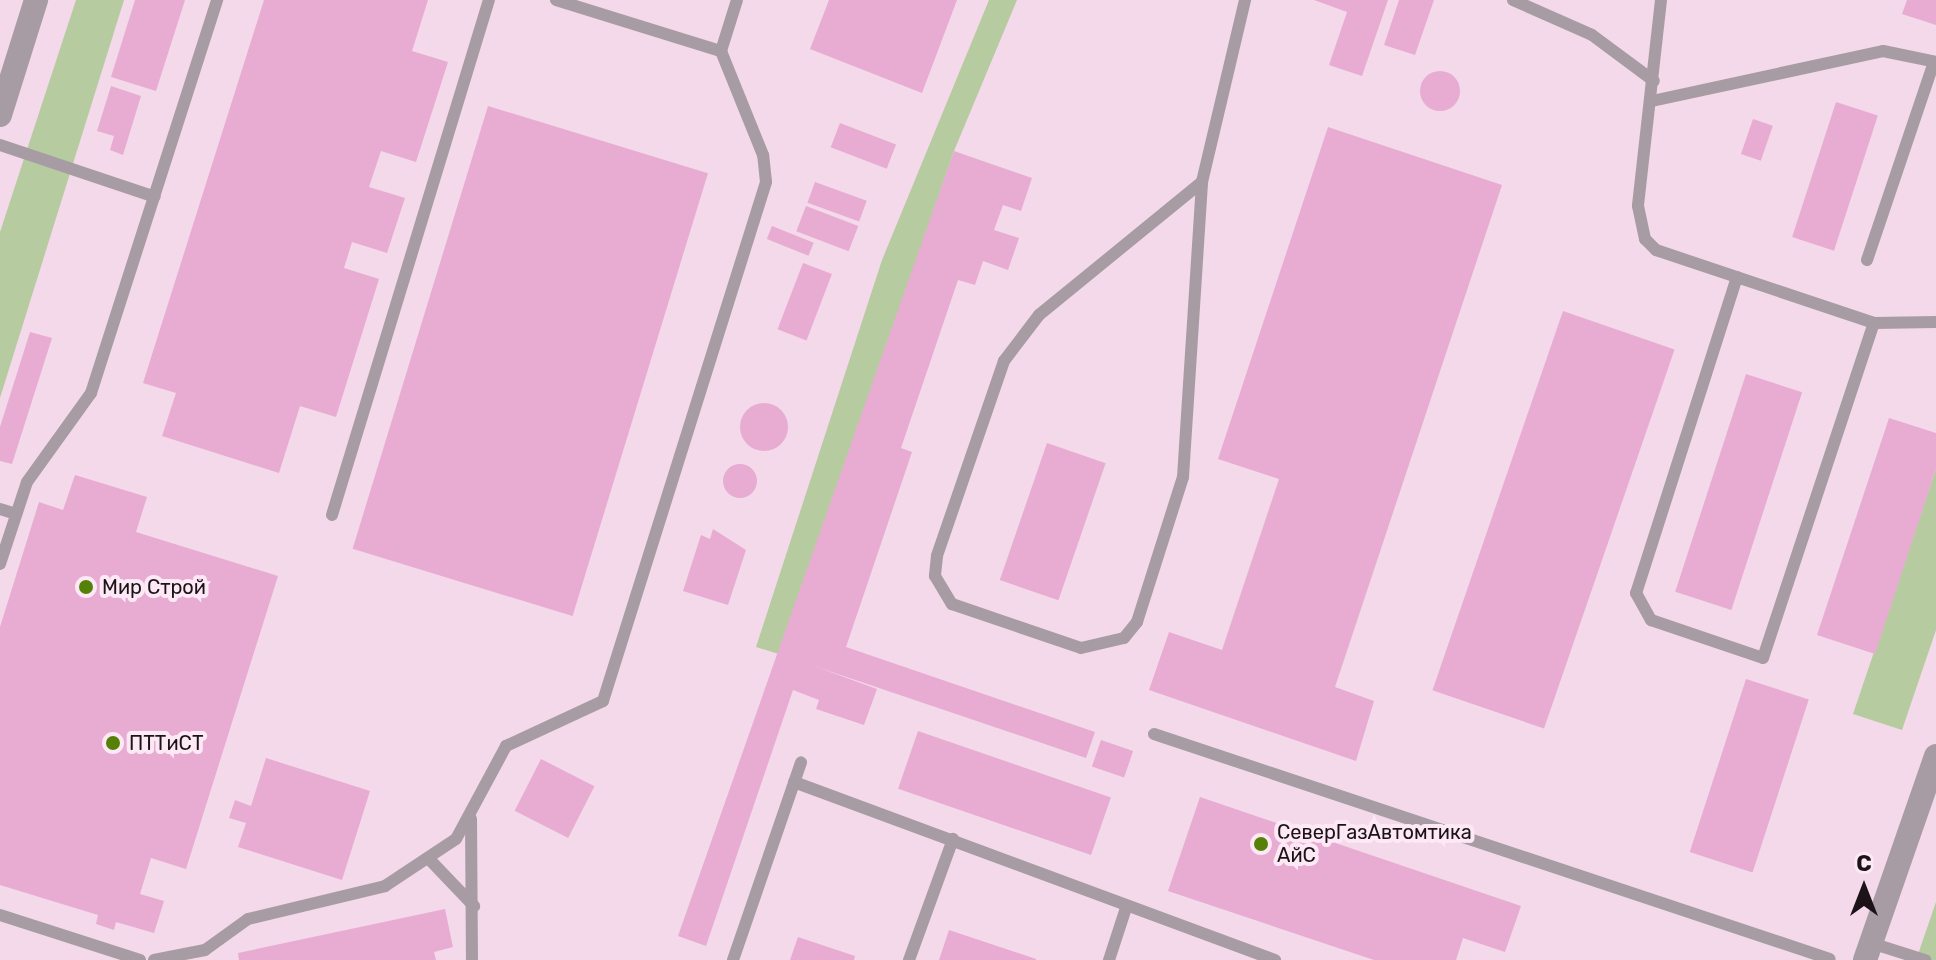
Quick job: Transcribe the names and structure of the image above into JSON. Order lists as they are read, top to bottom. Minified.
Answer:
{"places":["Мир Строй","ПТТиСТ","СеверГазАвтомтика АйС"],"north":"top"}
